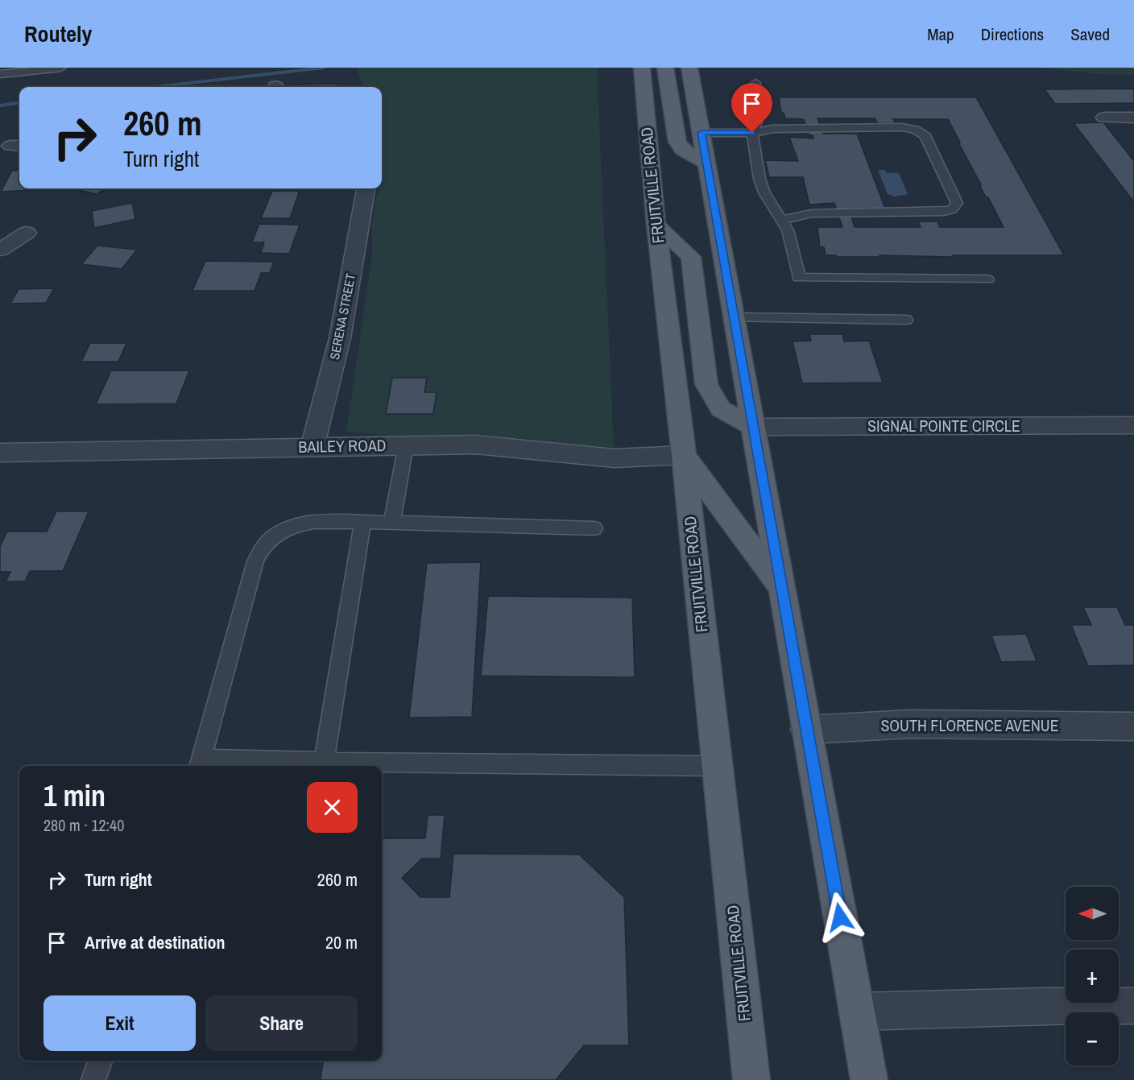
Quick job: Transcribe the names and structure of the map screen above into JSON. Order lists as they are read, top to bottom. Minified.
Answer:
{"streets":{"main road":["FRUITVILLE ROAD"],"street":["SERENA STREET","SIGNAL POINTE CIRCLE","BAILEY ROAD","SOUTH FLORENCE AVENUE"]},"crossings":[["FRUITVILLE ROAD","BAILEY ROAD"],["SERENA STREET","BAILEY ROAD"]],"north":"left","page":{"header":"Routely","nav":["Map","Directions","Saved"],"turn":["260 m","Turn right"],"heading":["1 min","280 m · 12:40"],"list":[{"name":"Turn right","value":"260 m"},{"name":"Arrive at destination","value":"20 m"}],"map_buttons":["+","−"],"buttons":["Exit","Share"]}}
